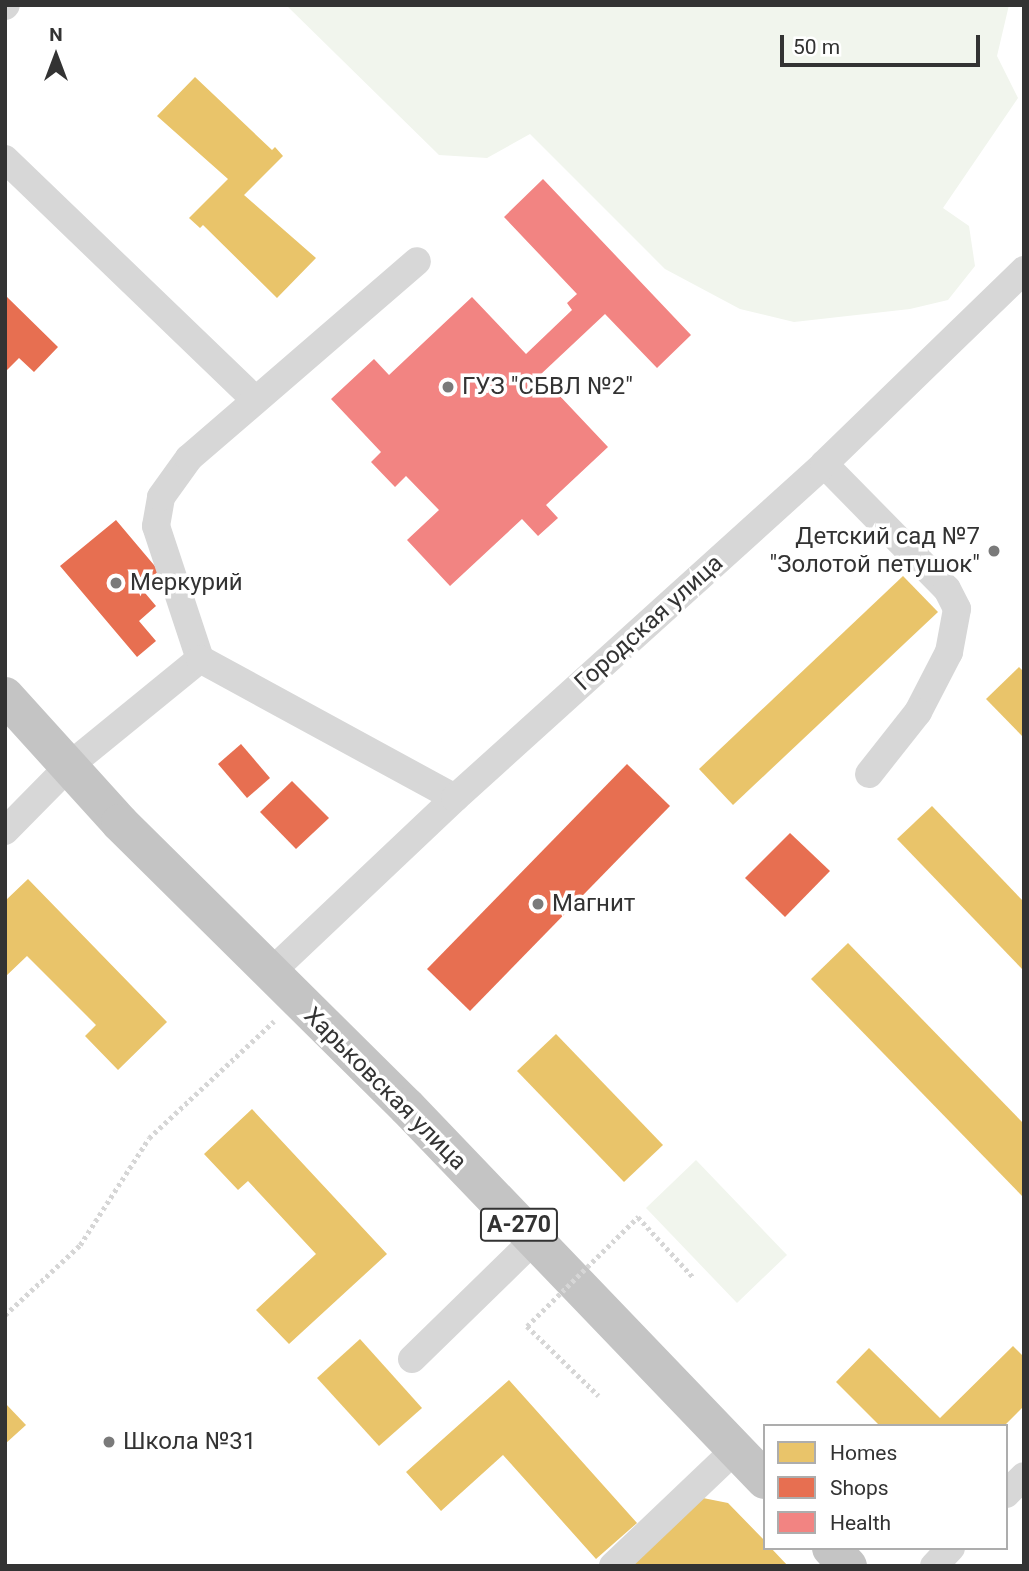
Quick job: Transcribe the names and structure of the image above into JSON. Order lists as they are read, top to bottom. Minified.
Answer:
{"streets":{"highway":["Харьковская улица","А-270"],"street":["Городская улица"]},"crossings":[["Городская улица","Харьковская улица"]],"places":["ГУЗ \"СБВЛ №2\"","Детский сад №7 \"Золотой петушок\"","Меркурий","Магнит","Школа №31"],"legend":["Homes","Shops","Health"],"scale_bar":"50 m","north":"top"}
